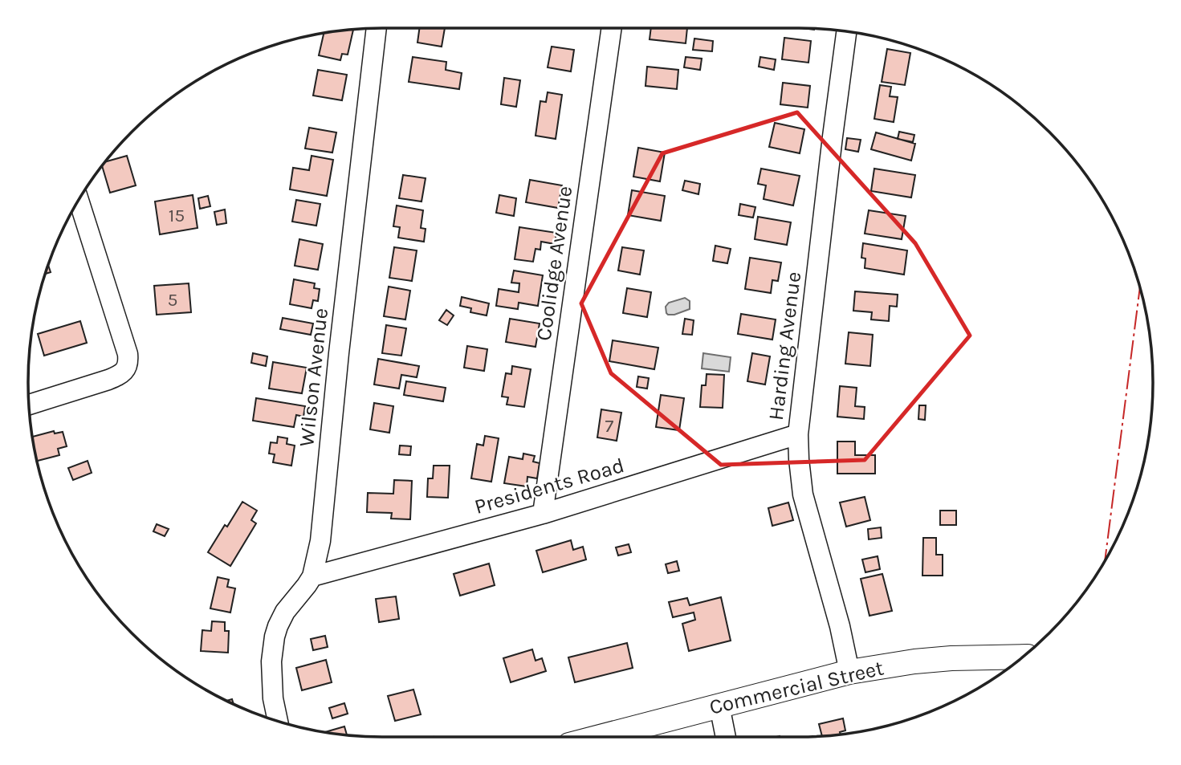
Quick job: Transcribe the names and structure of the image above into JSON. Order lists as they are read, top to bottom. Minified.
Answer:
{"streets":{"main road":["Commercial Street"],"street":["Coolidge Avenue","Harding Avenue","Wilson Avenue","Presidents Road"]},"crossings":[["Coolidge Avenue","Presidents Road"],["Harding Avenue","Presidents Road"],["Harding Avenue","Commercial Street"],["Wilson Avenue","Presidents Road"]],"house_numbers":["15","5","7"]}
